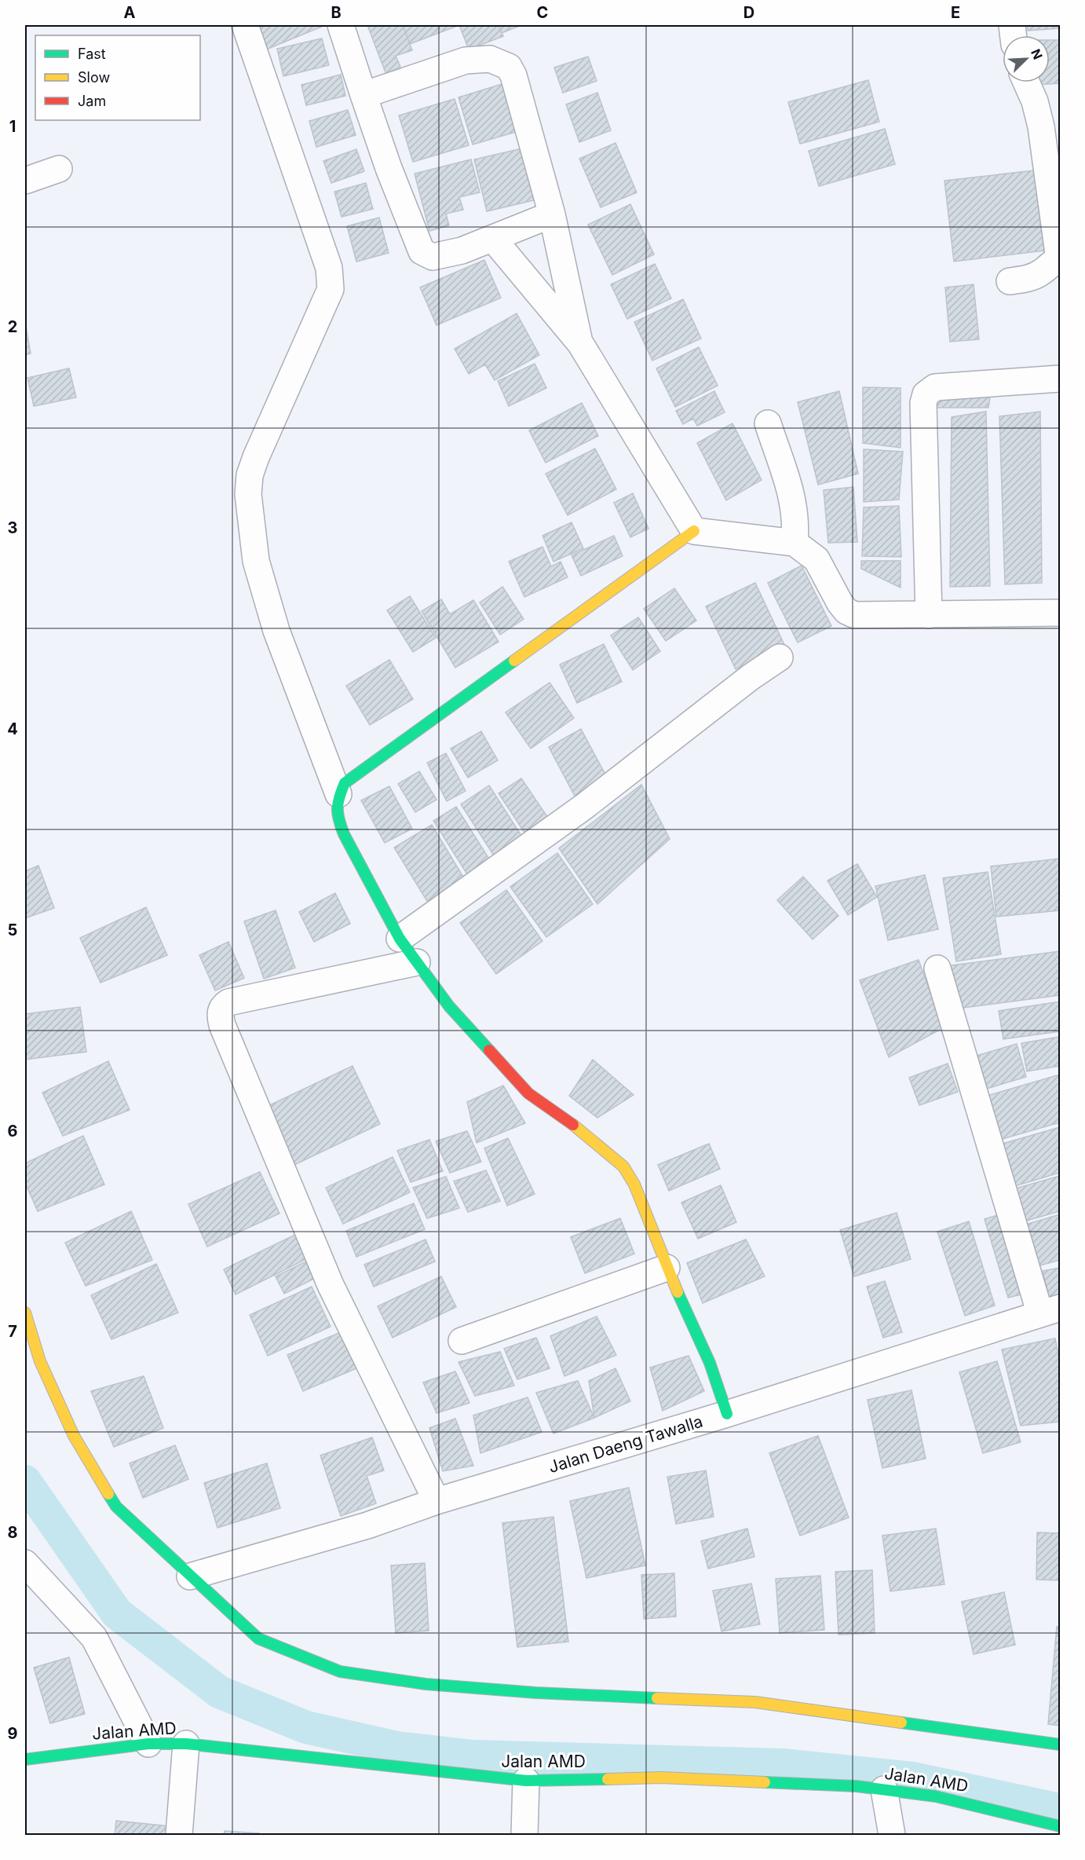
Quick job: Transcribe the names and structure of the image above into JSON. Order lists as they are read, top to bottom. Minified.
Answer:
{"streets":{"street":["Jalan Daeng Tawalla","Jalan AMD"]},"legend":["Fast","Slow","Jam"],"north":"top right","grid":{"columns":["A","B","C","D","E"],"rows":["1","2","3","4","5","6","7","8","9"]}}
